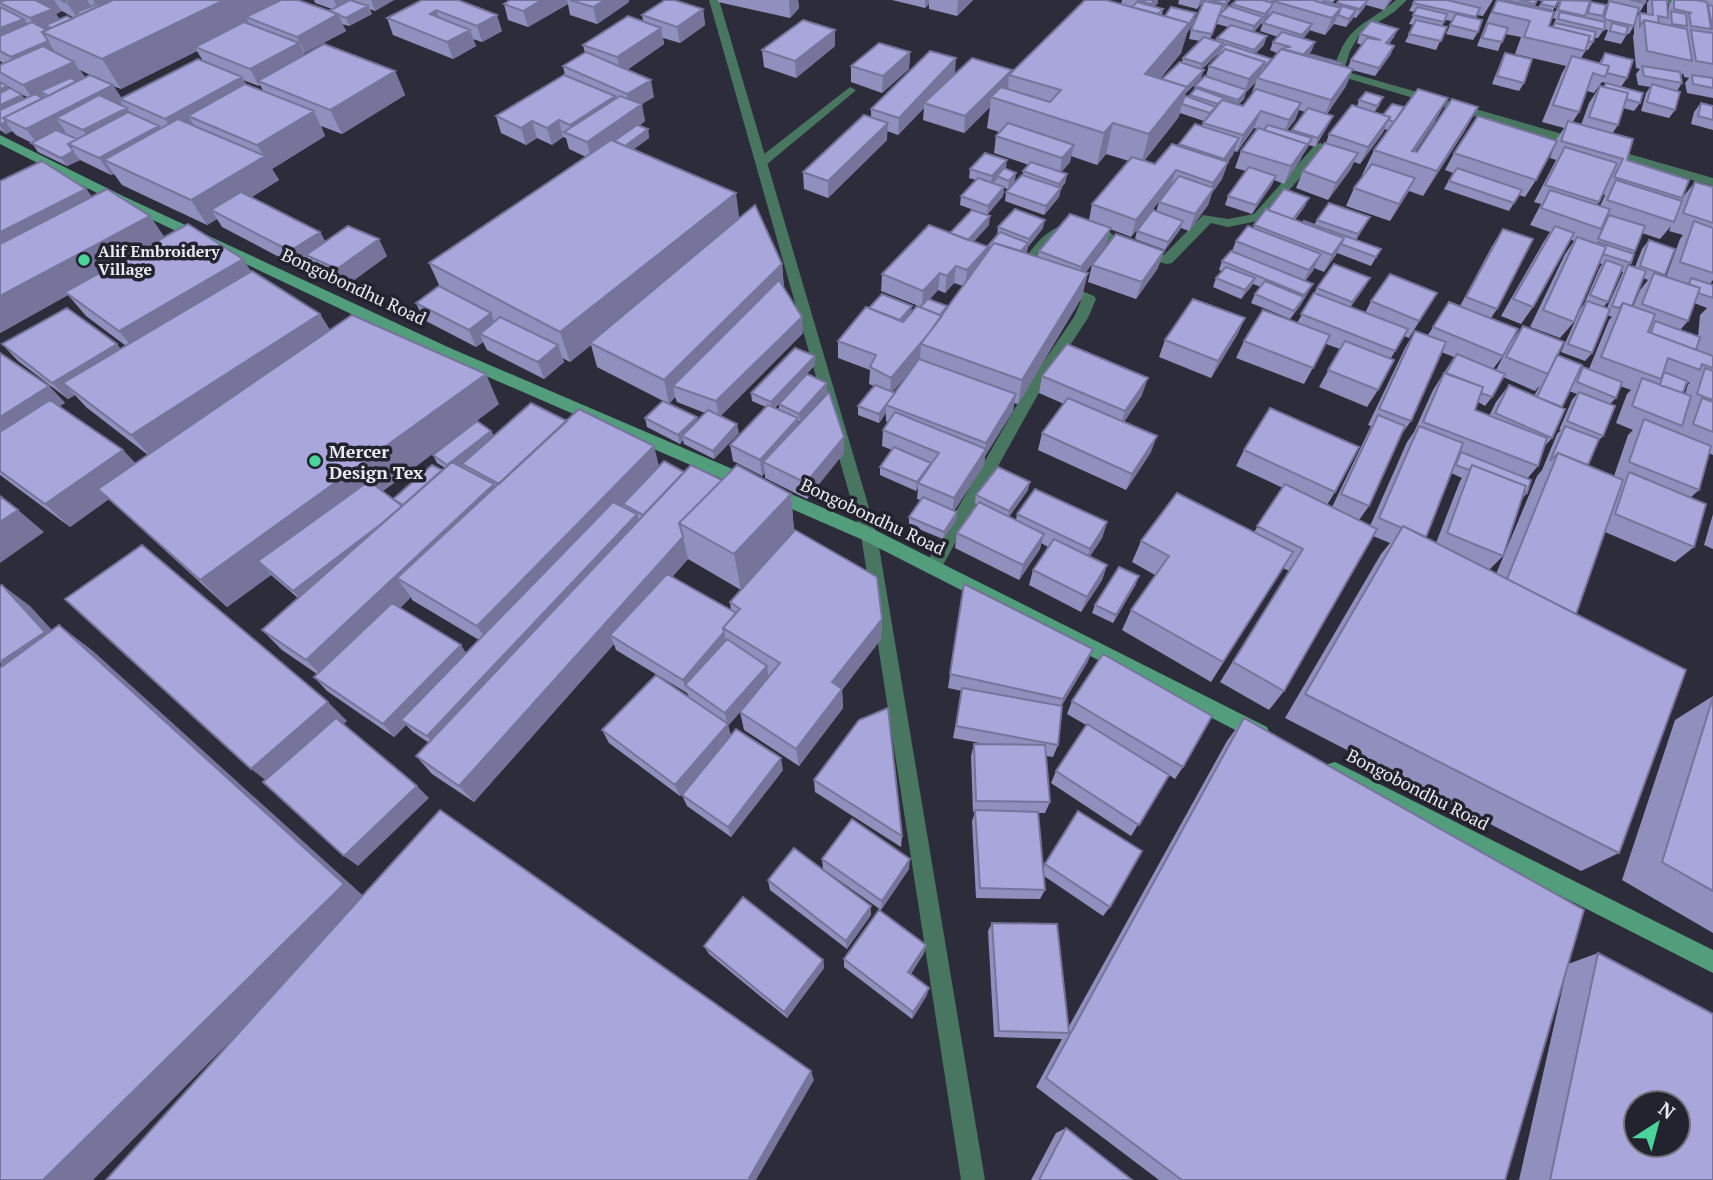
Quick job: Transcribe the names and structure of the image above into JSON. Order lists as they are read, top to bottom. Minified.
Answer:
{"streets":{"street":["Bongobondhu Road"]},"places":["Alif Embroidery Village","Mercer Design Tex"],"north":"top right"}
